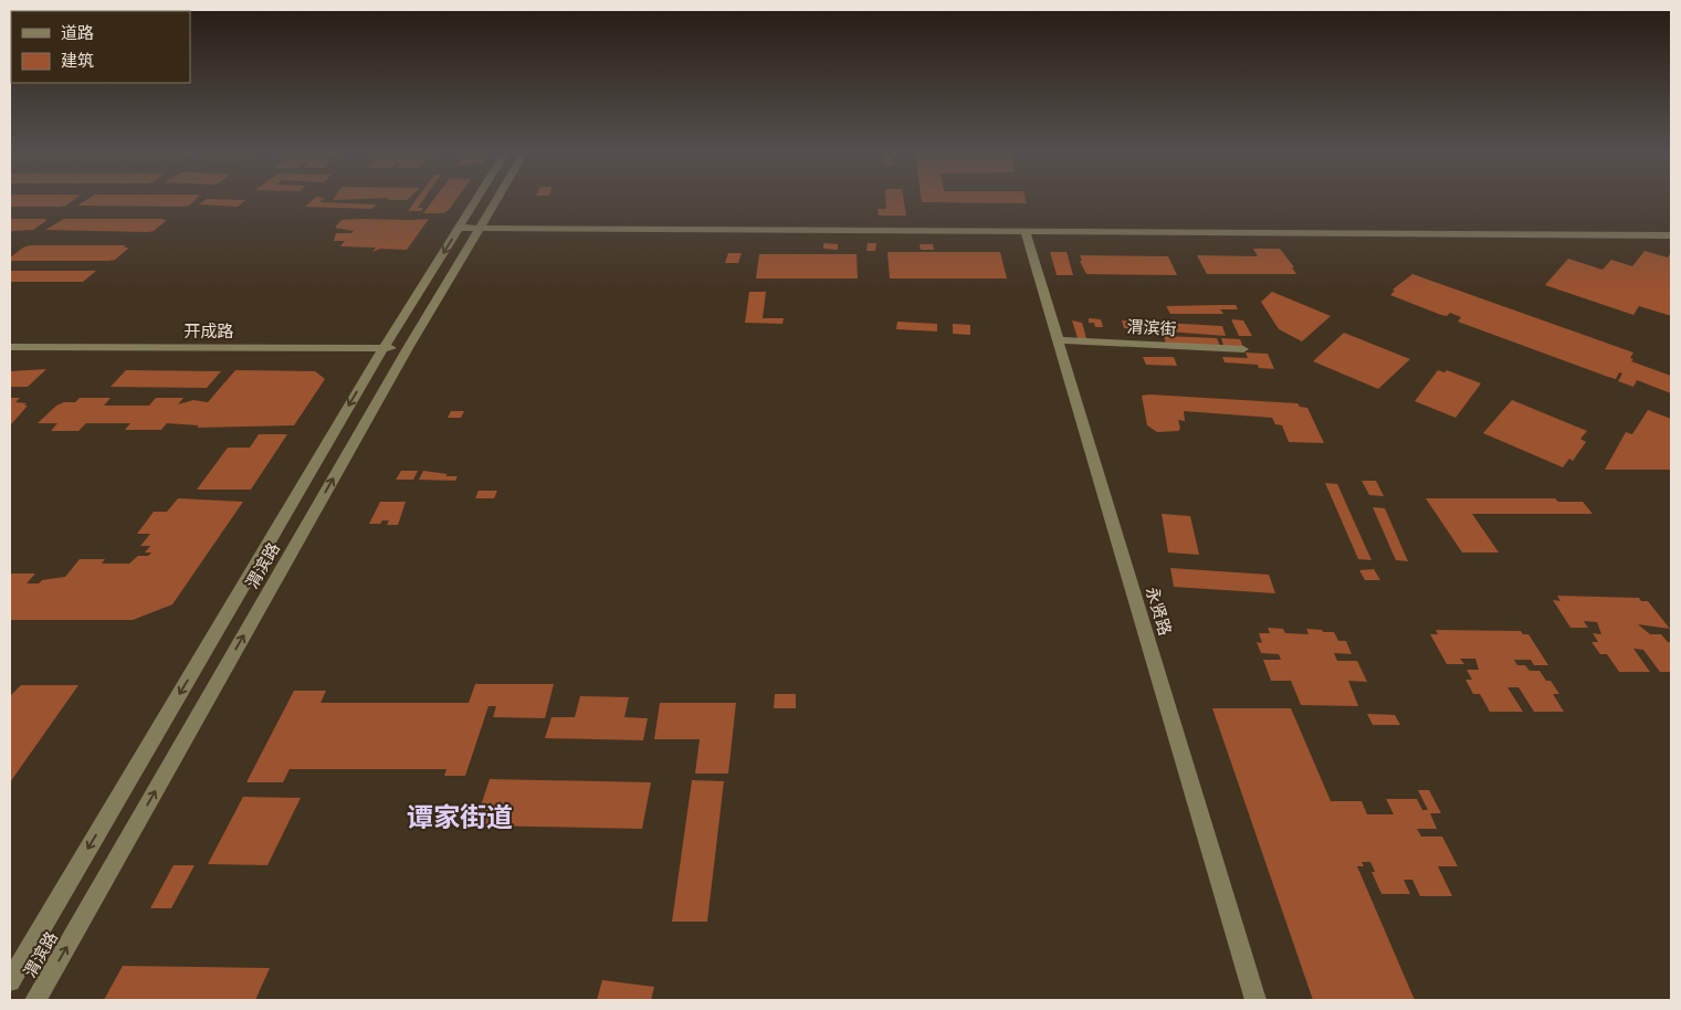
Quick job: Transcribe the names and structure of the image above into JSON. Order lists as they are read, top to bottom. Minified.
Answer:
{"streets":{"street":["渭滨街","开成路","渭滨路","永贤路"]},"crossings":[["渭滨街","永贤路"],["开成路","渭滨路"]],"districts":["谭家街道"],"legend":["道路","建筑"]}
